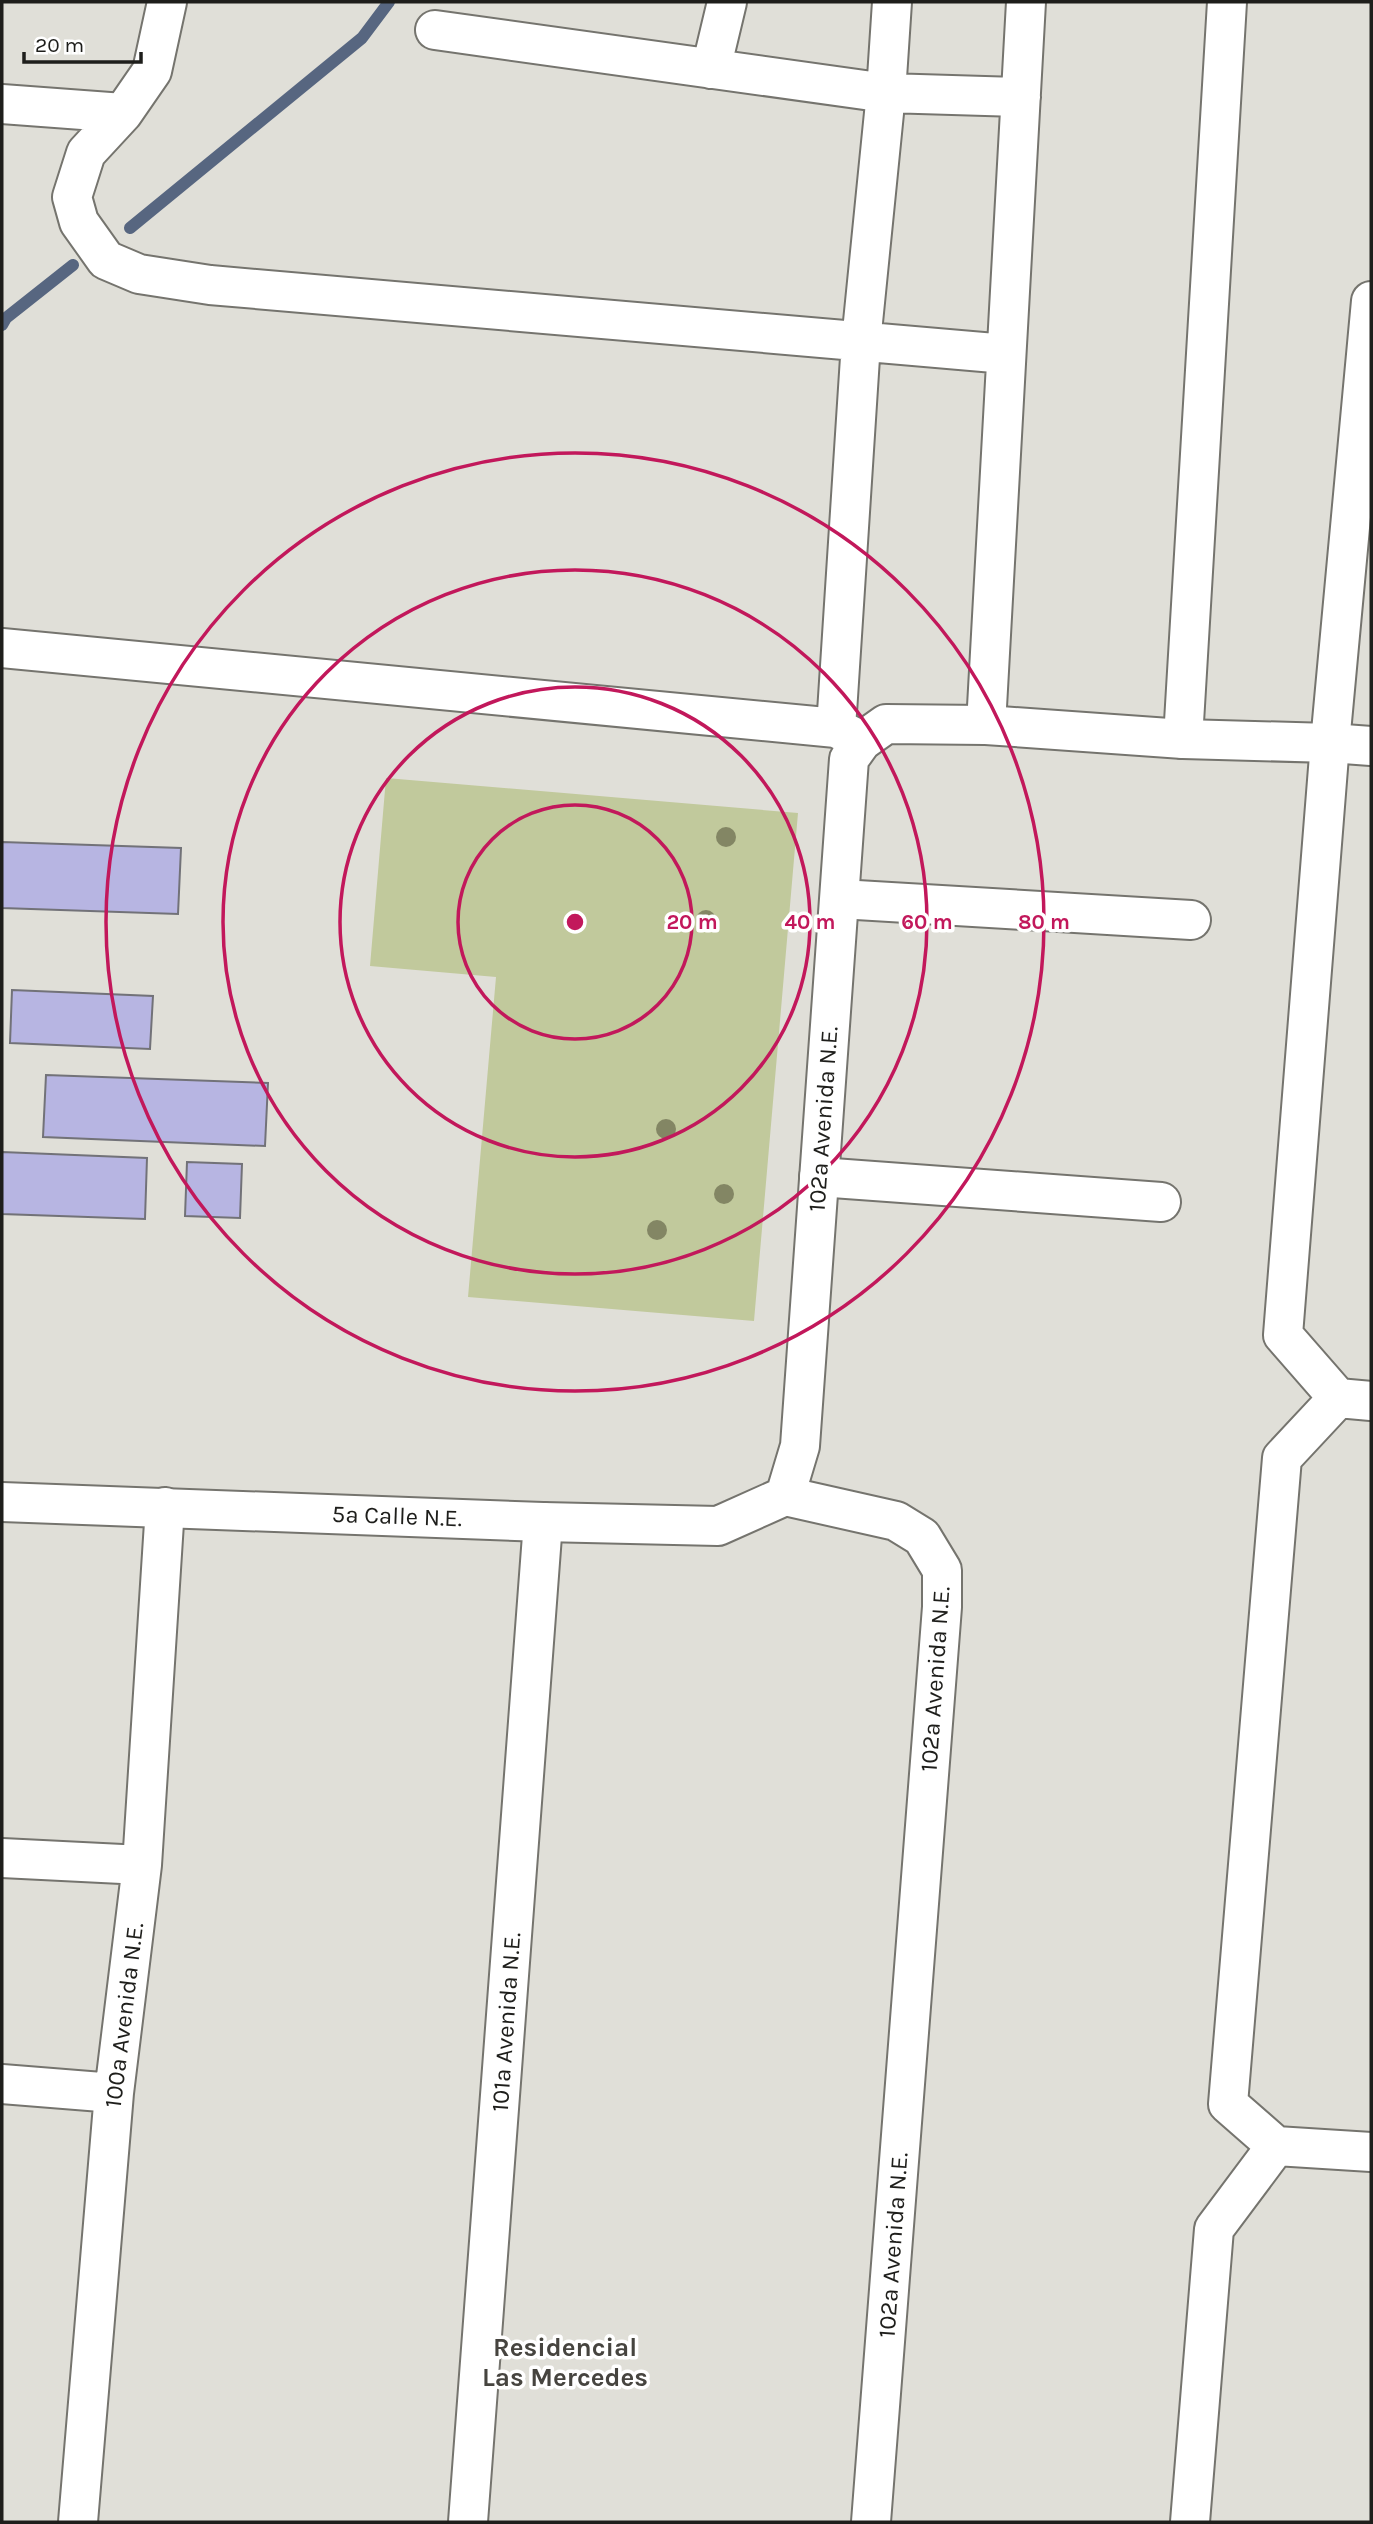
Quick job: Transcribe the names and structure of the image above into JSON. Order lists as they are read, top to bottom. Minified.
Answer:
{"streets":{"street":["102a Avenida N.E.","5a Calle N.E.","100a Avenida N.E.","101a Avenida N.E."]},"crossings":[["102a Avenida N.E.","5a Calle N.E."],["5a Calle N.E.","100a Avenida N.E."],["5a Calle N.E.","101a Avenida N.E."]],"districts":["Residencial Las Mercedes"],"scale_bar":"20 m","rings":["20 m","40 m","60 m","80 m"]}
